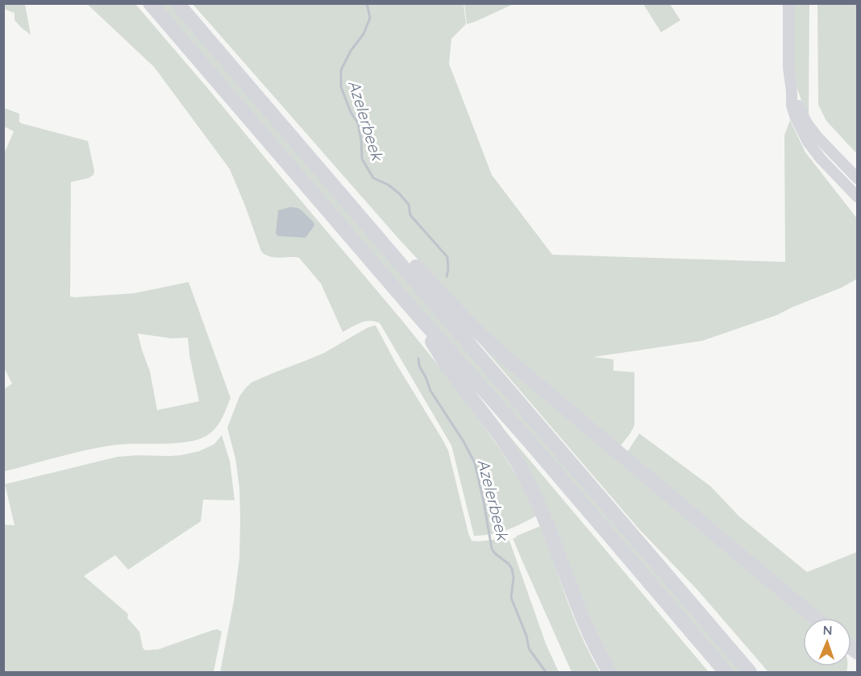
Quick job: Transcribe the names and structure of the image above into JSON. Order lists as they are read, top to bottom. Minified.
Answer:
{"water":["Azelerbeek"],"north":"top"}
